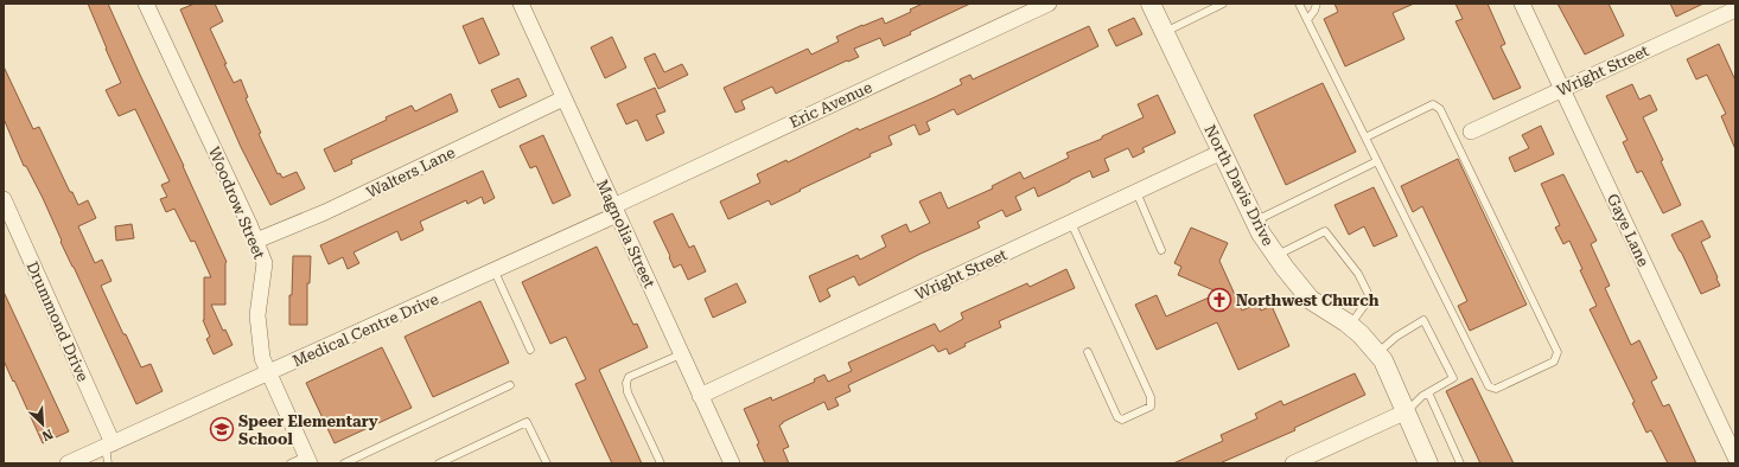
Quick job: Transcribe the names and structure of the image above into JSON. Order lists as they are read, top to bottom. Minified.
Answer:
{"streets":{"street":["Wright Street","Eric Avenue","Walters Lane","North Davis Drive","Woodrow Street","Gaye Lane","Magnolia Street","Drummond Drive","Medical Centre Drive"]},"crossings":[["Wright Street","North Davis Drive"],["Wright Street","Gaye Lane"],["Wright Street","Magnolia Street"],["Eric Avenue","Magnolia Street"],["Eric Avenue","Medical Centre Drive"],["Walters Lane","Woodrow Street"],["Walters Lane","Magnolia Street"],["Woodrow Street","Medical Centre Drive"],["Magnolia Street","Medical Centre Drive"],["Drummond Drive","Medical Centre Drive"]],"places":{"church":["Northwest Church"],"school or university":["Speer Elementary School"]},"north":"bottom right"}
